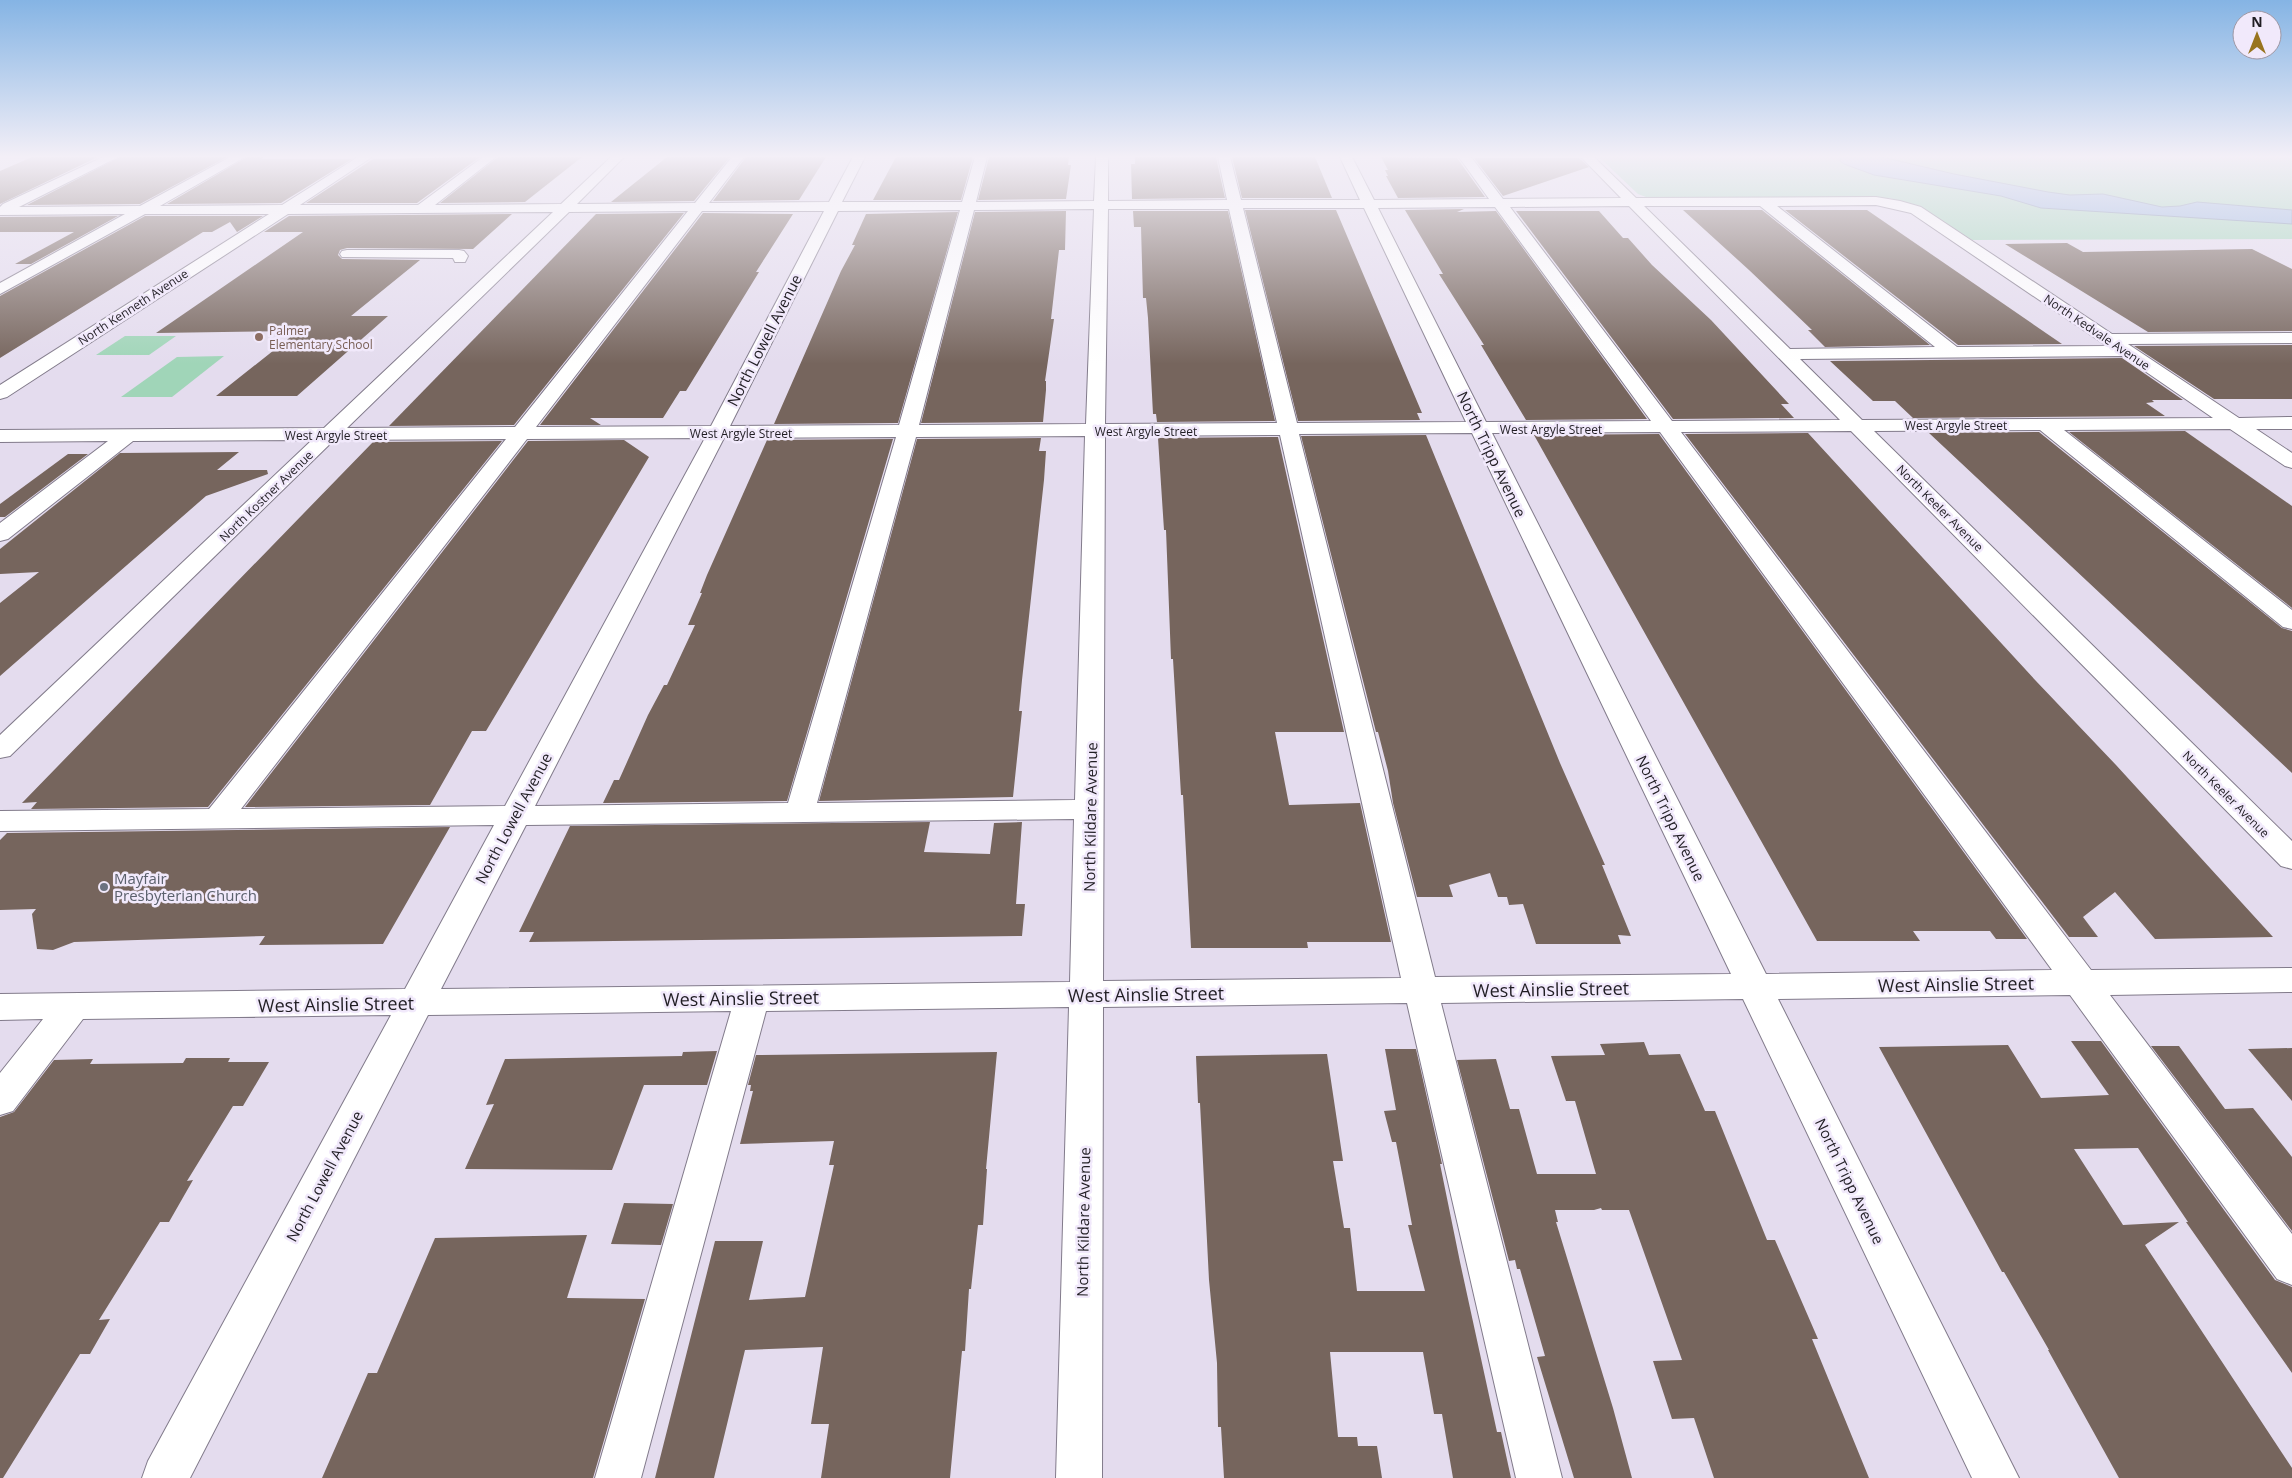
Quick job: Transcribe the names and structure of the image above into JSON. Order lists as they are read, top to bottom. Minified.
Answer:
{"streets":{"street":["North Kenneth Avenue","North Kedvale Avenue","North Lowell Avenue","West Argyle Street","North Tripp Avenue","North Kostner Avenue","North Keeler Avenue","North Kildare Avenue","West Ainslie Street"]},"crossings":[["North Kedvale Avenue","West Argyle Street"],["North Lowell Avenue","West Argyle Street"],["North Lowell Avenue","West Ainslie Street"],["West Argyle Street","North Tripp Avenue"],["West Argyle Street","North Kostner Avenue"],["West Argyle Street","North Keeler Avenue"],["West Argyle Street","North Kildare Avenue"],["North Tripp Avenue","West Ainslie Street"],["North Kildare Avenue","West Ainslie Street"]],"places":["Palmer Elementary School","Mayfair Presbyterian Church"],"north":"top"}
